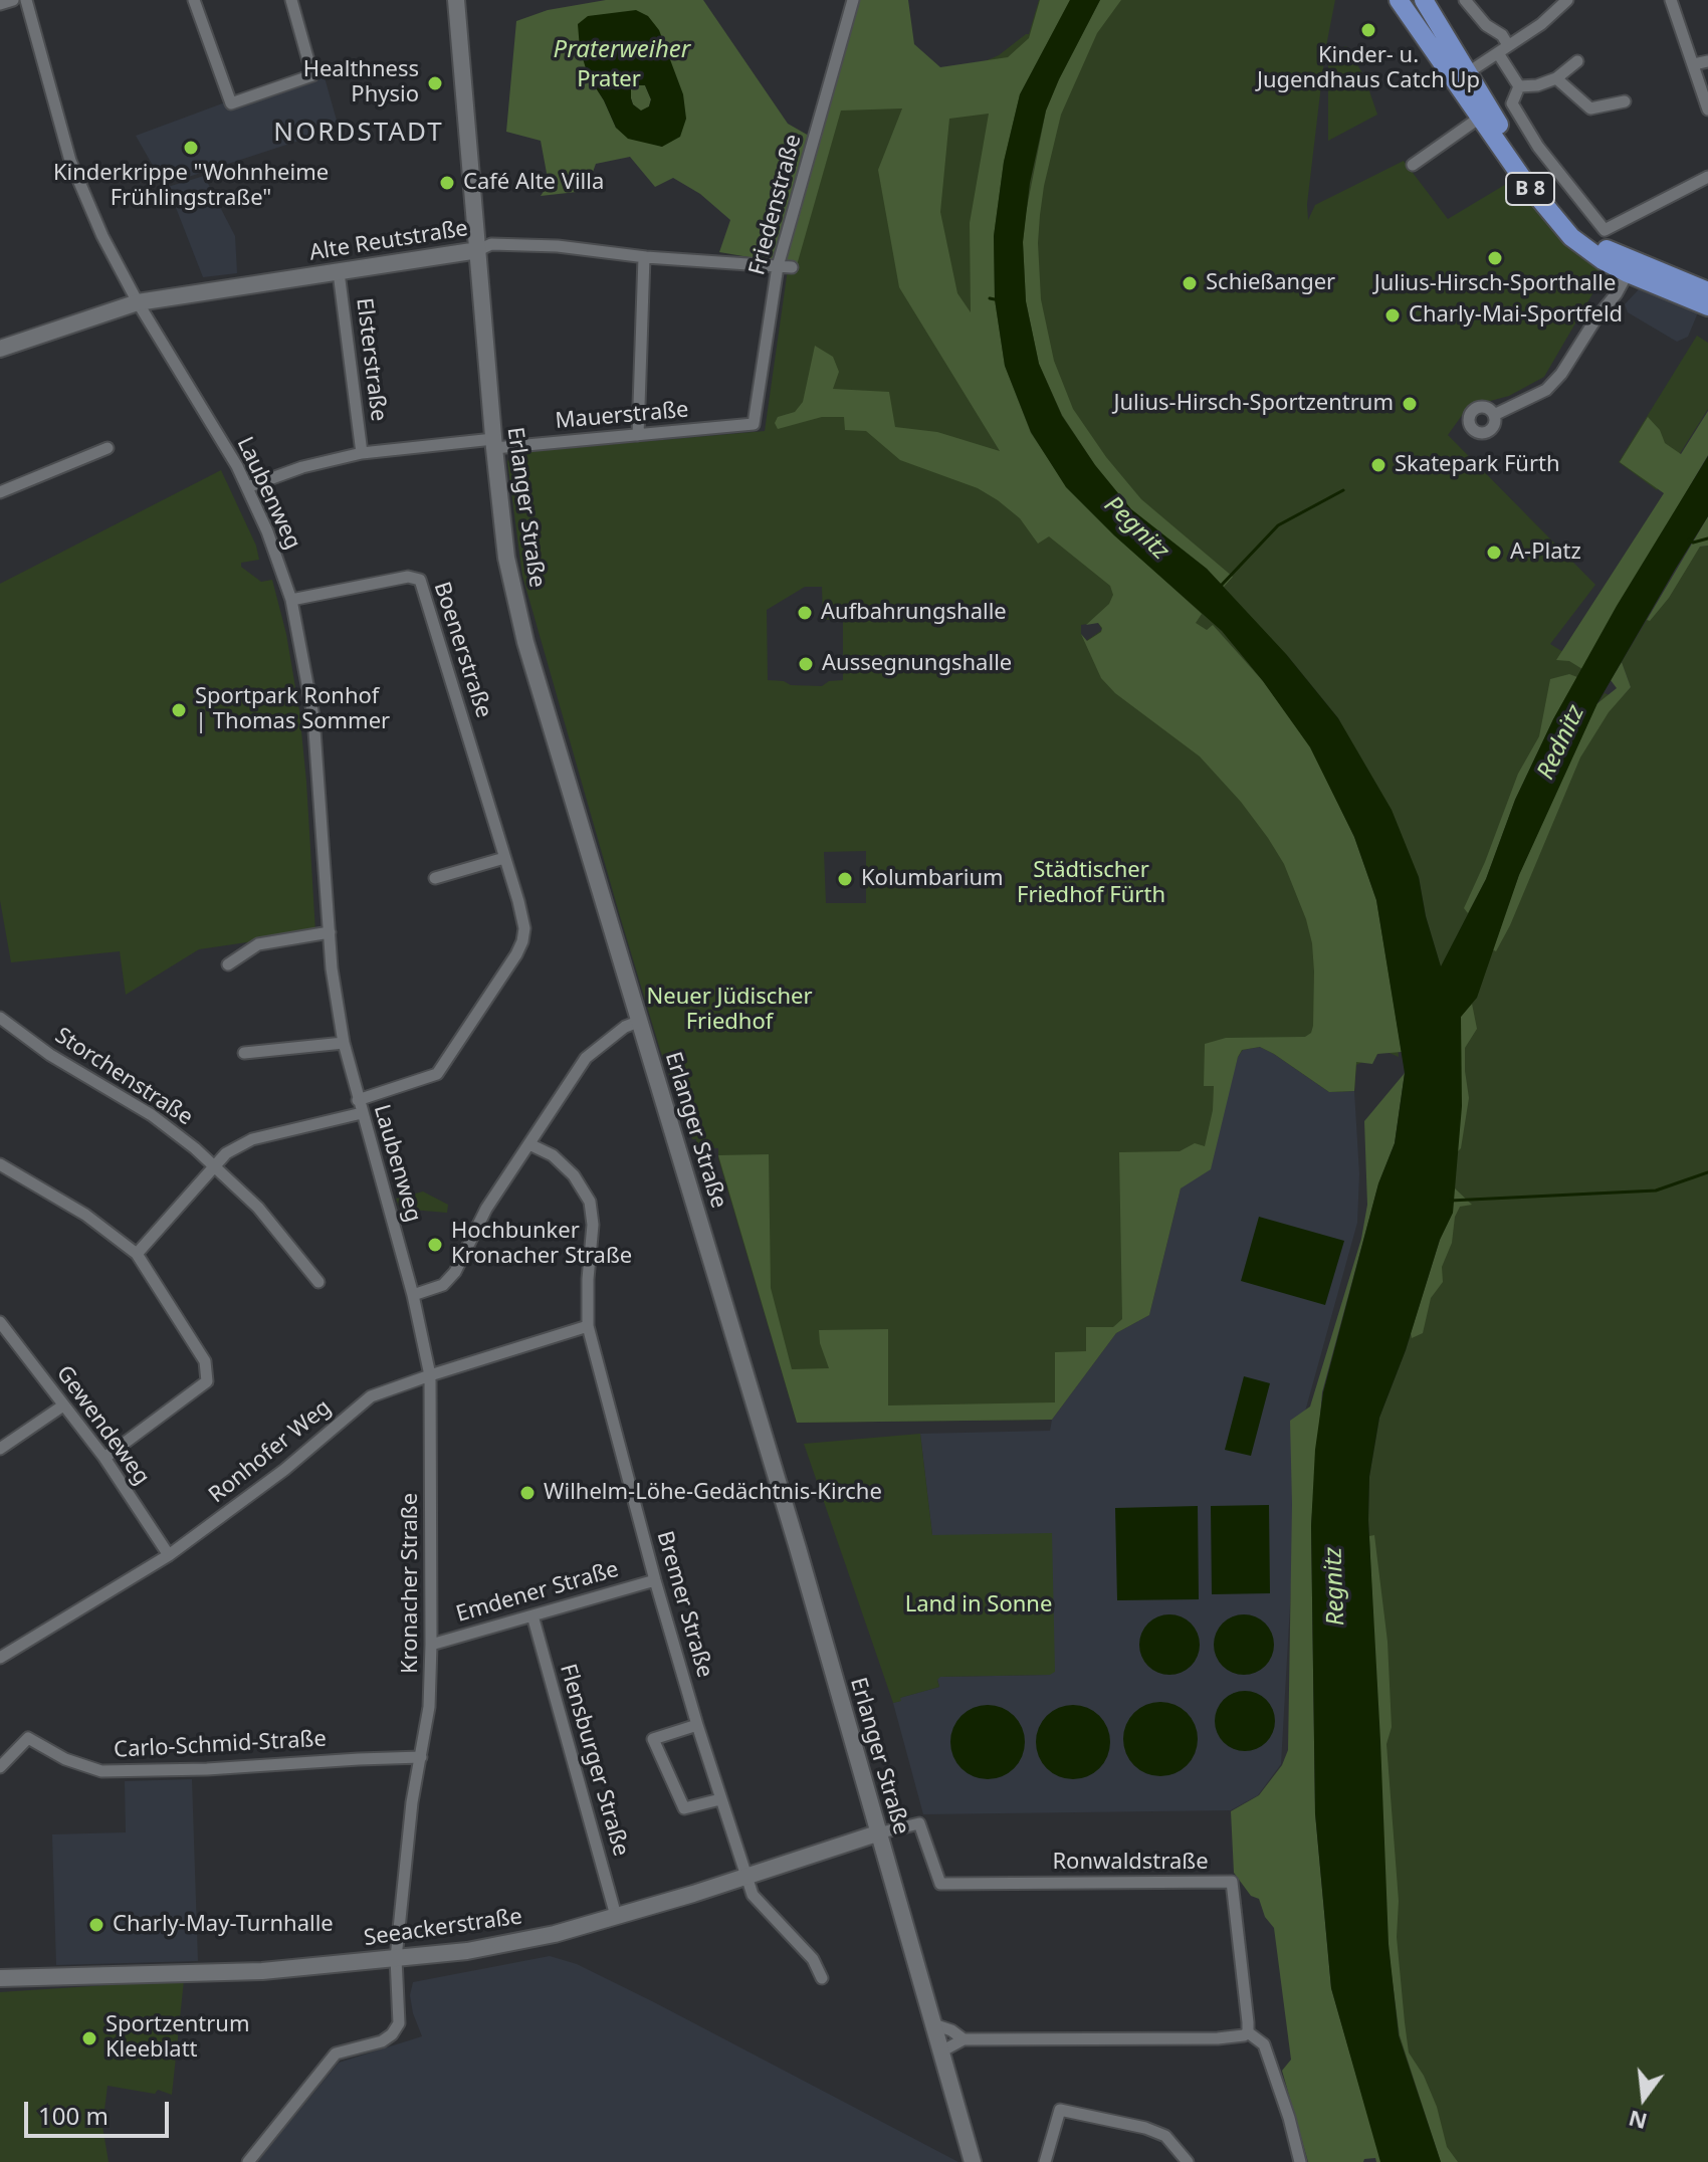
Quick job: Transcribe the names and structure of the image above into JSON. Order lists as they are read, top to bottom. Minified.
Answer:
{"streets":{"main road":["B 8","Alte Reutstraße","Erlanger Straße","Seeackerstraße"],"street":["Friedenstraße","Elsterstraße","Mauerstraße","Laubenweg","Boenerstraße","Storchenstraße","Gewendeweg","Ronhofer Weg","Kronacher Straße","Emdener Straße","Bremer Straße","Carlo-Schmid-Straße","Flensburger Straße","Ronwaldstraße"]},"crossings":[["Friedenstraße","Alte Reutstraße"],["Friedenstraße","Mauerstraße"],["Alte Reutstraße","Elsterstraße"],["Alte Reutstraße","Laubenweg"],["Alte Reutstraße","Erlanger Straße"],["Elsterstraße","Mauerstraße"],["Mauerstraße","Laubenweg"],["Mauerstraße","Erlanger Straße"],["Laubenweg","Boenerstraße"],["Laubenweg","Kronacher Straße"],["Erlanger Straße","Ronwaldstraße"],["Erlanger Straße","Seeackerstraße"],["Gewendeweg","Ronhofer Weg"],["Ronhofer Weg","Kronacher Straße"],["Ronhofer Weg","Bremer Straße"],["Kronacher Straße","Emdener Straße"],["Kronacher Straße","Carlo-Schmid-Straße"],["Kronacher Straße","Seeackerstraße"],["Emdener Straße","Bremer Straße"],["Emdener Straße","Flensburger Straße"],["Bremer Straße","Seeackerstraße"],["Flensburger Straße","Seeackerstraße"],["Ronwaldstraße","Seeackerstraße"]],"districts":["NORDSTADT"],"water":["Praterweiher","Pegnitz","Rednitz","Regnitz"],"parks":["Prater","Städtischer Friedhof Fürth","Neuer Jüdischer Friedhof","Land in Sonne"],"places":["Kinder- u. Jugendhaus Catch Up","Healthness Physio","Kinderkrippe \"Wohnheime Frühlingstraße\"","Café Alte Villa","Julius-Hirsch-Sporthalle","Schießanger","Charly-Mai-Sportfeld","Julius-Hirsch-Sportzentrum","Skatepark Fürth","A-Platz","Aufbahrungshalle","Aussegnungshalle","Sportpark Ronhof | Thomas Sommer","Kolumbarium","Hochbunker Kronacher Straße","Wilhelm-Löhe-Gedächtnis-Kirche","Charly-May-Turnhalle","Sportzentrum Kleeblatt"],"scale_bar":"100 m","north":"bottom"}
